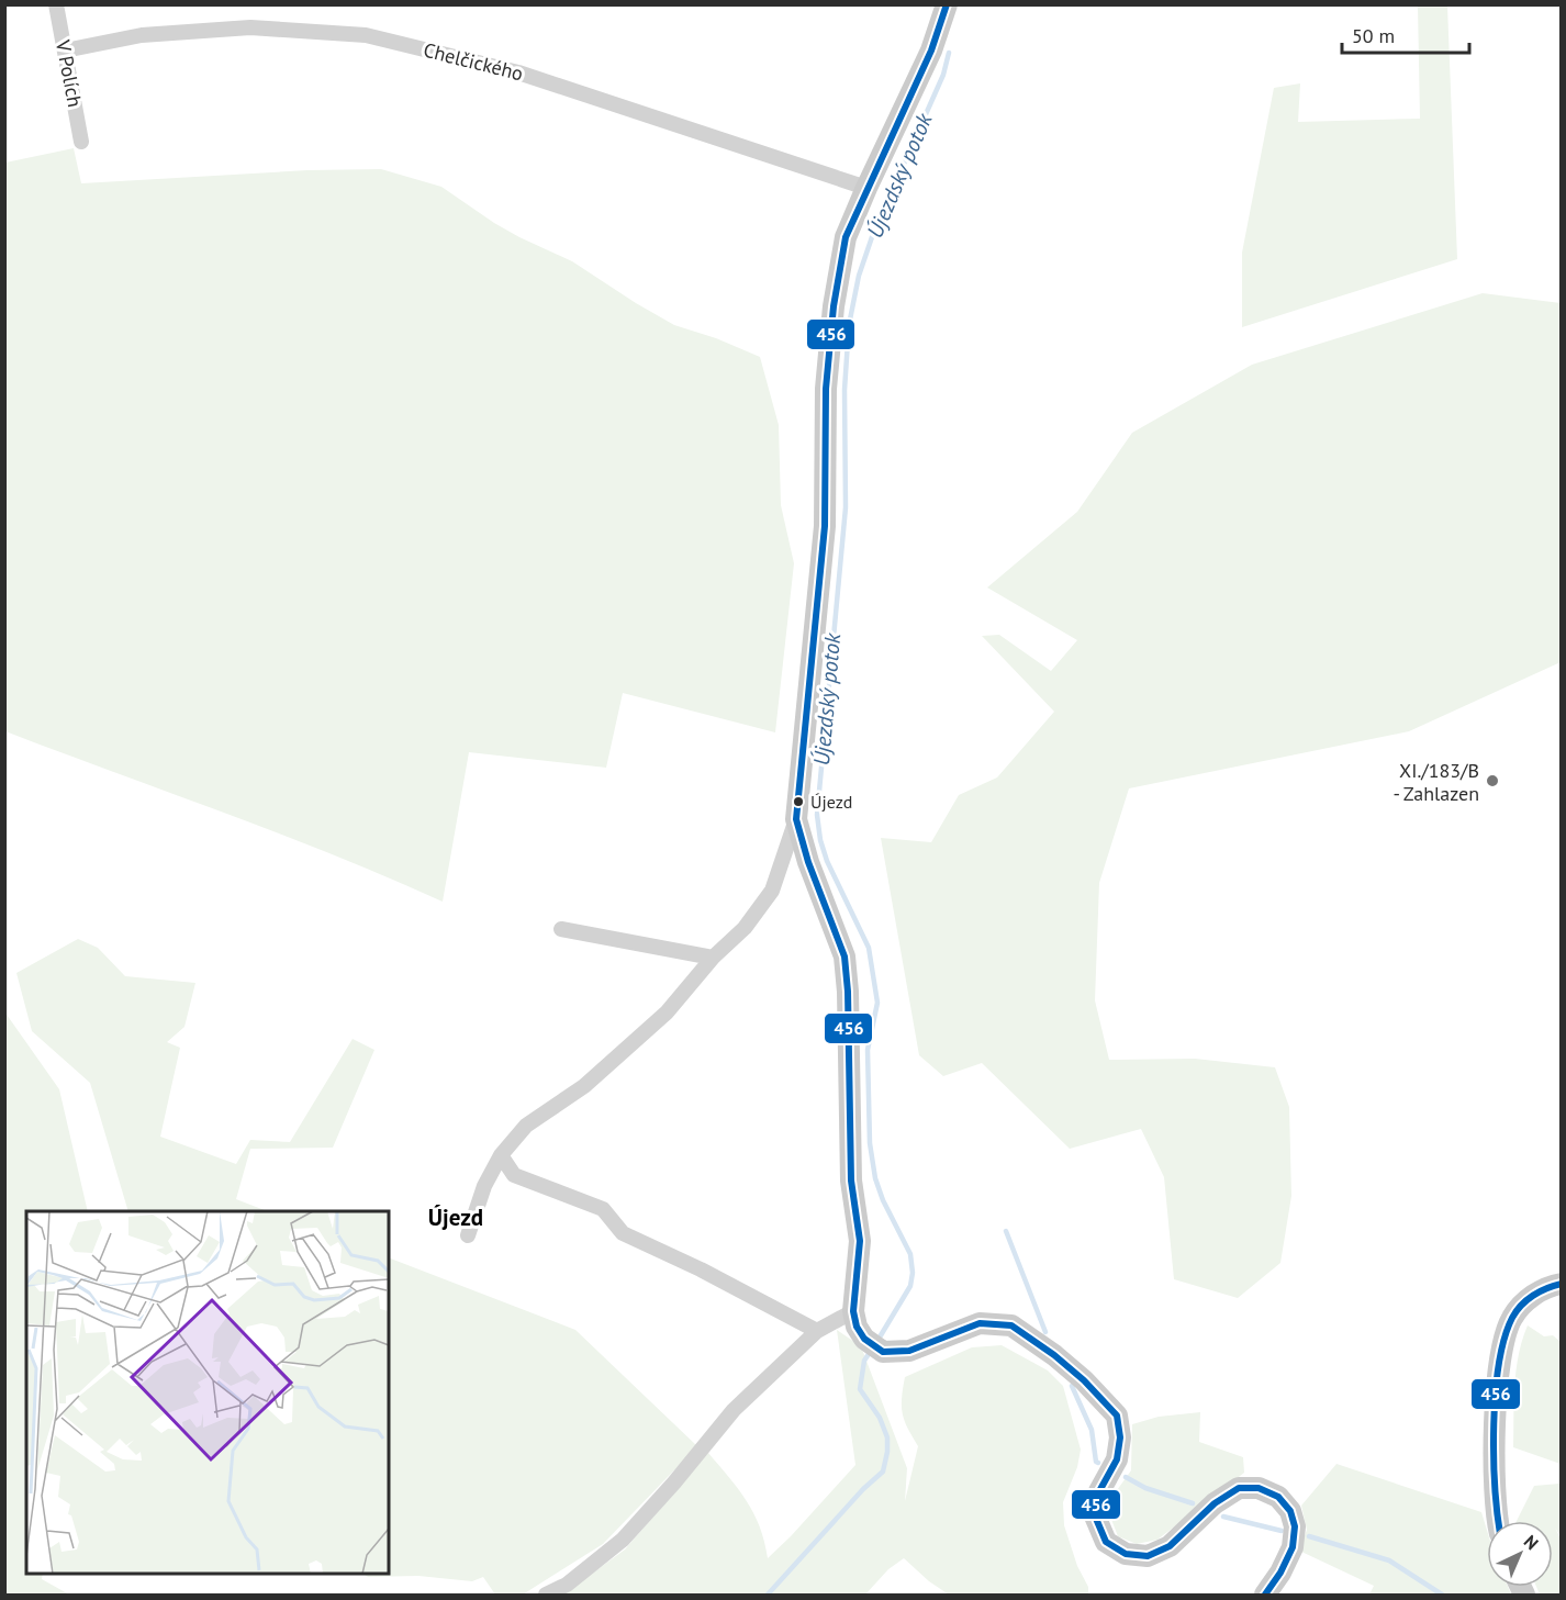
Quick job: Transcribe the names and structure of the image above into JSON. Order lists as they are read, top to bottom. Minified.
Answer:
{"streets":{"street":["Chelčického","V Polích"]},"crossings":[["Chelčického","V Polích"]],"districts":["Újezd"],"water":["Újezdský potok"],"places":["XI./183/B - Zahlazen","Újezd"],"lines":["transit line 456"],"scale_bar":"50 m","north":"top right"}
